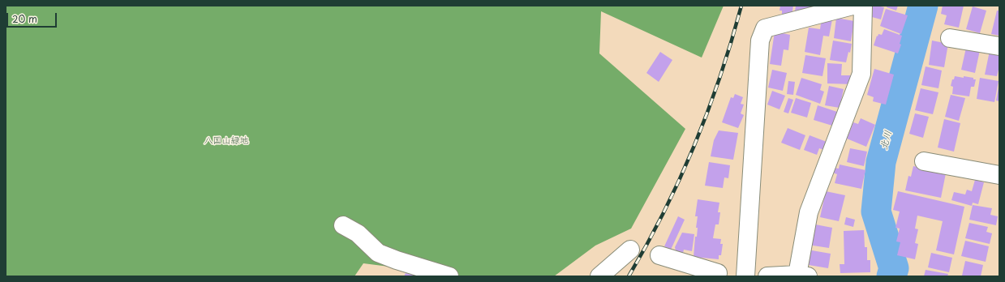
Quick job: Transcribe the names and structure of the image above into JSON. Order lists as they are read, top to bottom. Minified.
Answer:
{"water":["北川"],"parks":["八国山緑地"],"scale_bar":"20 m"}
